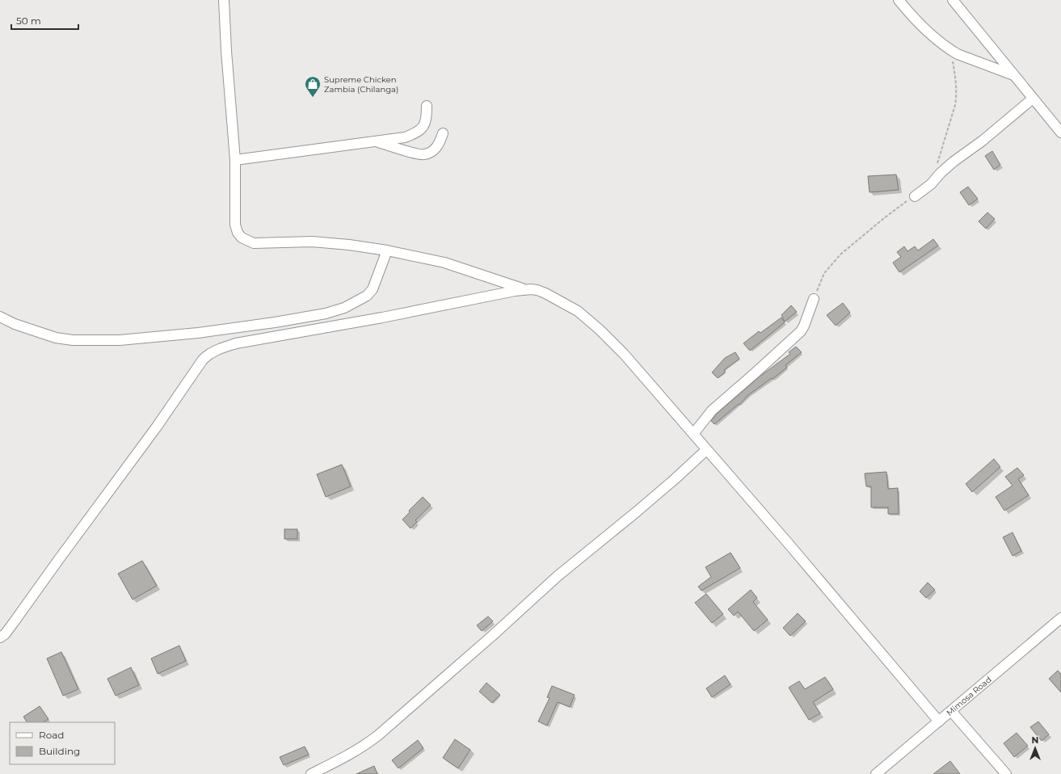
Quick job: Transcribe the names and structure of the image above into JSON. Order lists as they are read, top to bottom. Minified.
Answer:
{"streets":{"street":["Mimosa Road"]},"places":{"shop":["Supreme Chicken Zambia (Chilanga)"]},"legend":["Road","Building"],"scale_bar":"50 m","north":"top"}
